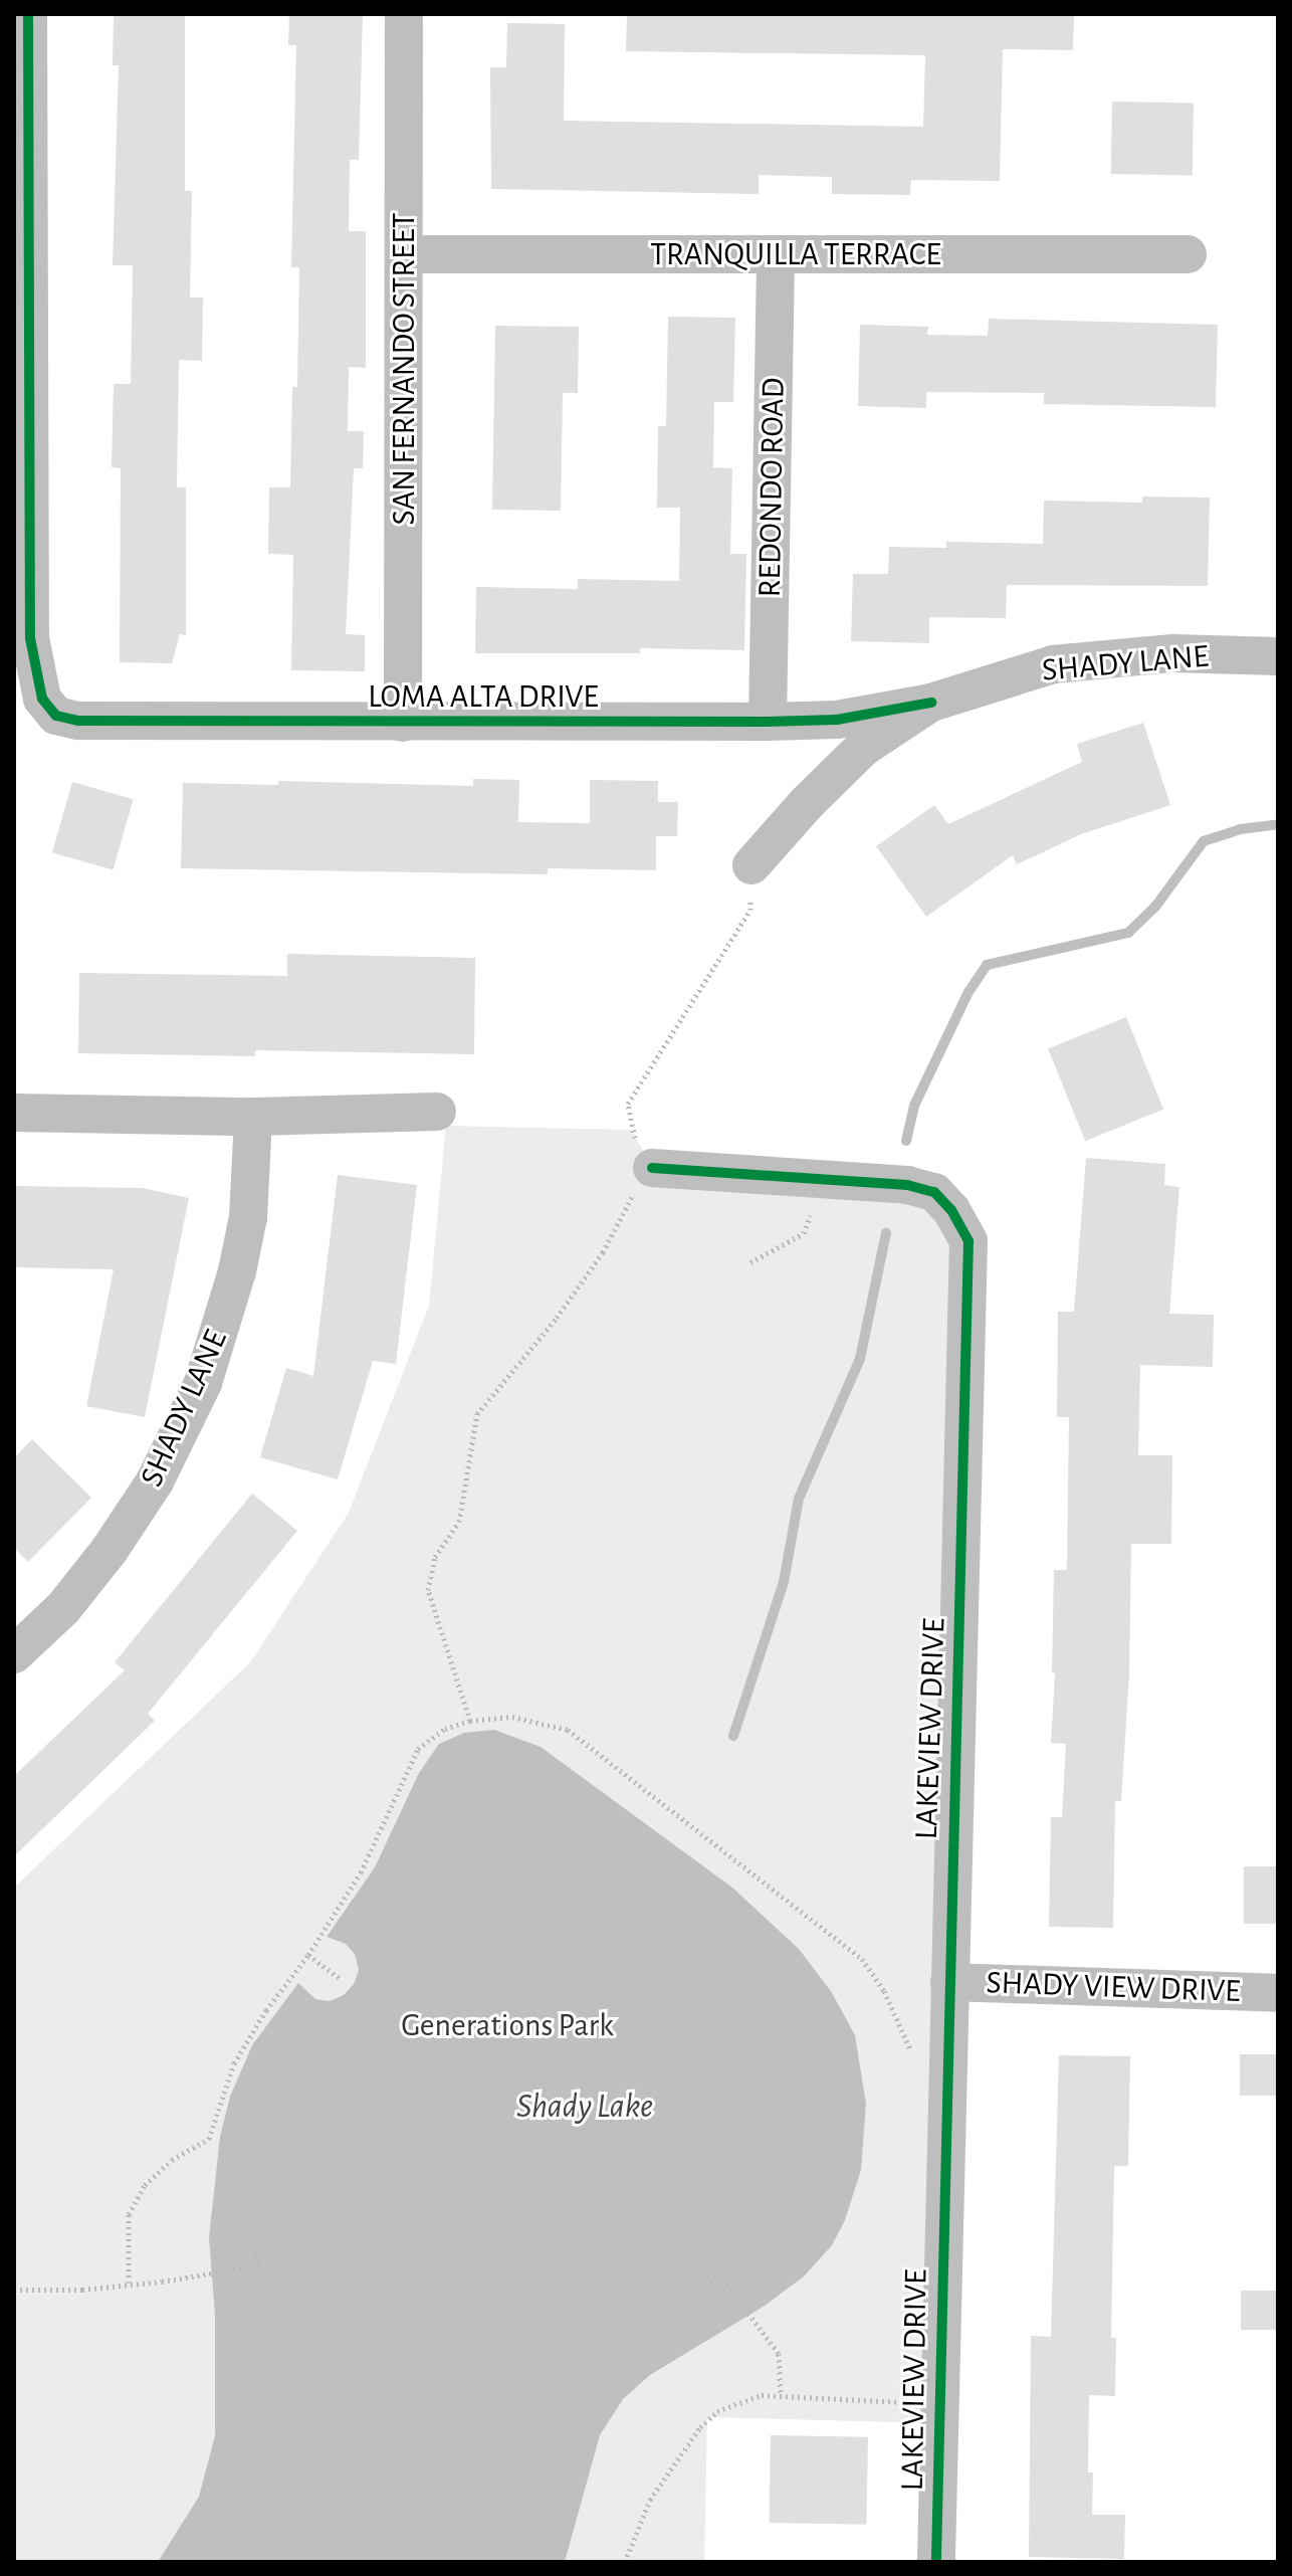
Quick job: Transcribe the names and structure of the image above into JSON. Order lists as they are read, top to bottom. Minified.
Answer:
{"streets":{"street":["TRANQUILLA TERRACE","SAN FERNANDO STREET","REDONDO ROAD","SHADY LANE","LOMA ALTA DRIVE","LAKEVIEW DRIVE","SHADY VIEW DRIVE"]},"crossings":[["TRANQUILLA TERRACE","SAN FERNANDO STREET"],["TRANQUILLA TERRACE","REDONDO ROAD"],["SAN FERNANDO STREET","LOMA ALTA DRIVE"],["REDONDO ROAD","LOMA ALTA DRIVE"],["SHADY LANE","LOMA ALTA DRIVE"],["LAKEVIEW DRIVE","SHADY VIEW DRIVE"]],"water":["Shady Lake"],"parks":["Generations Park"]}
